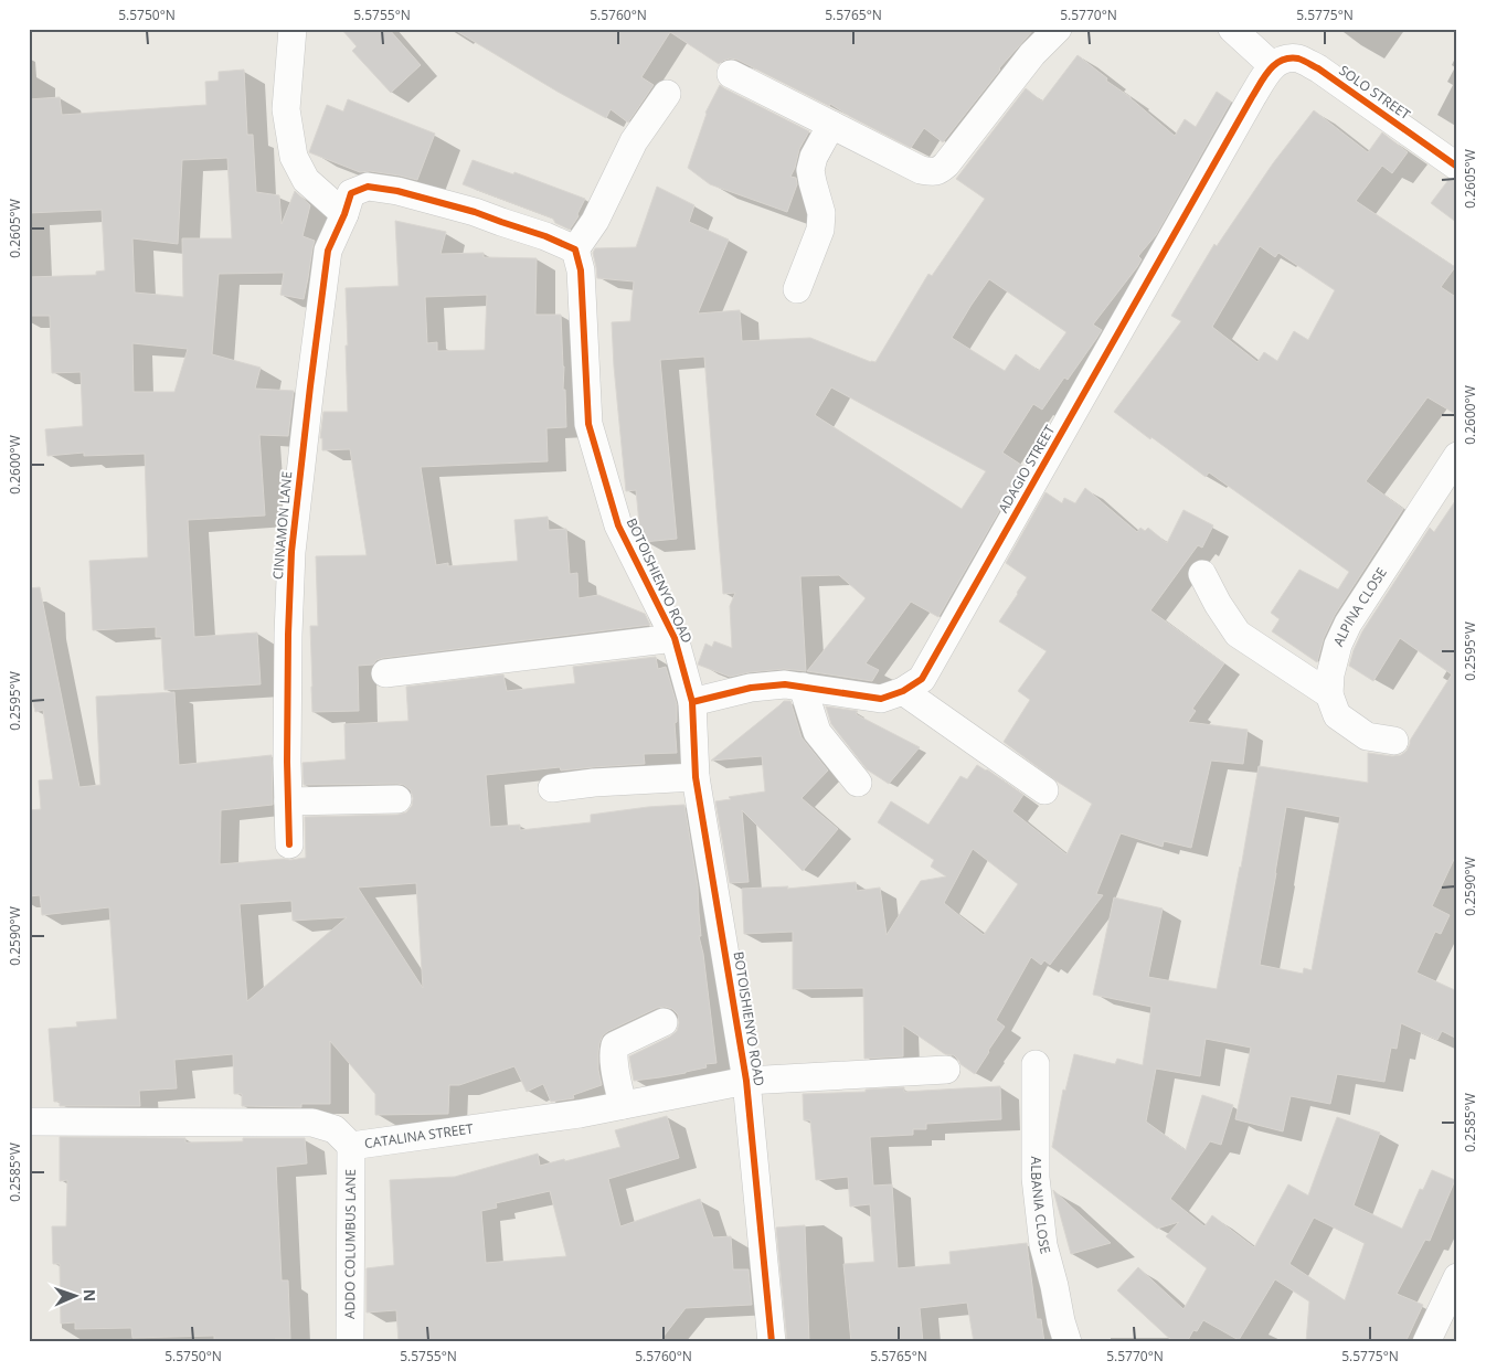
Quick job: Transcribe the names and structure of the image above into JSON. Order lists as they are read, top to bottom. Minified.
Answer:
{"streets":{"street":["SOLO STREET","ADAGIO STREET","CINNAMON LANE","BOTOISHIENYO ROAD","ALPINA CLOSE","CATALINA STREET","ALBANIA CLOSE","ADDO COLUMBUS LANE"]},"crossings":[["SOLO STREET","ADAGIO STREET"],["ADAGIO STREET","BOTOISHIENYO ROAD"],["BOTOISHIENYO ROAD","CATALINA STREET"],["CATALINA STREET","ADDO COLUMBUS LANE"]],"north":"right","coordinates":["5.5750°N","5.5755°N","5.5760°N","5.5765°N","5.5770°N","5.5775°N","0.2605°W","0.2600°W","0.2595°W","0.2590°W","0.2585°W"]}
